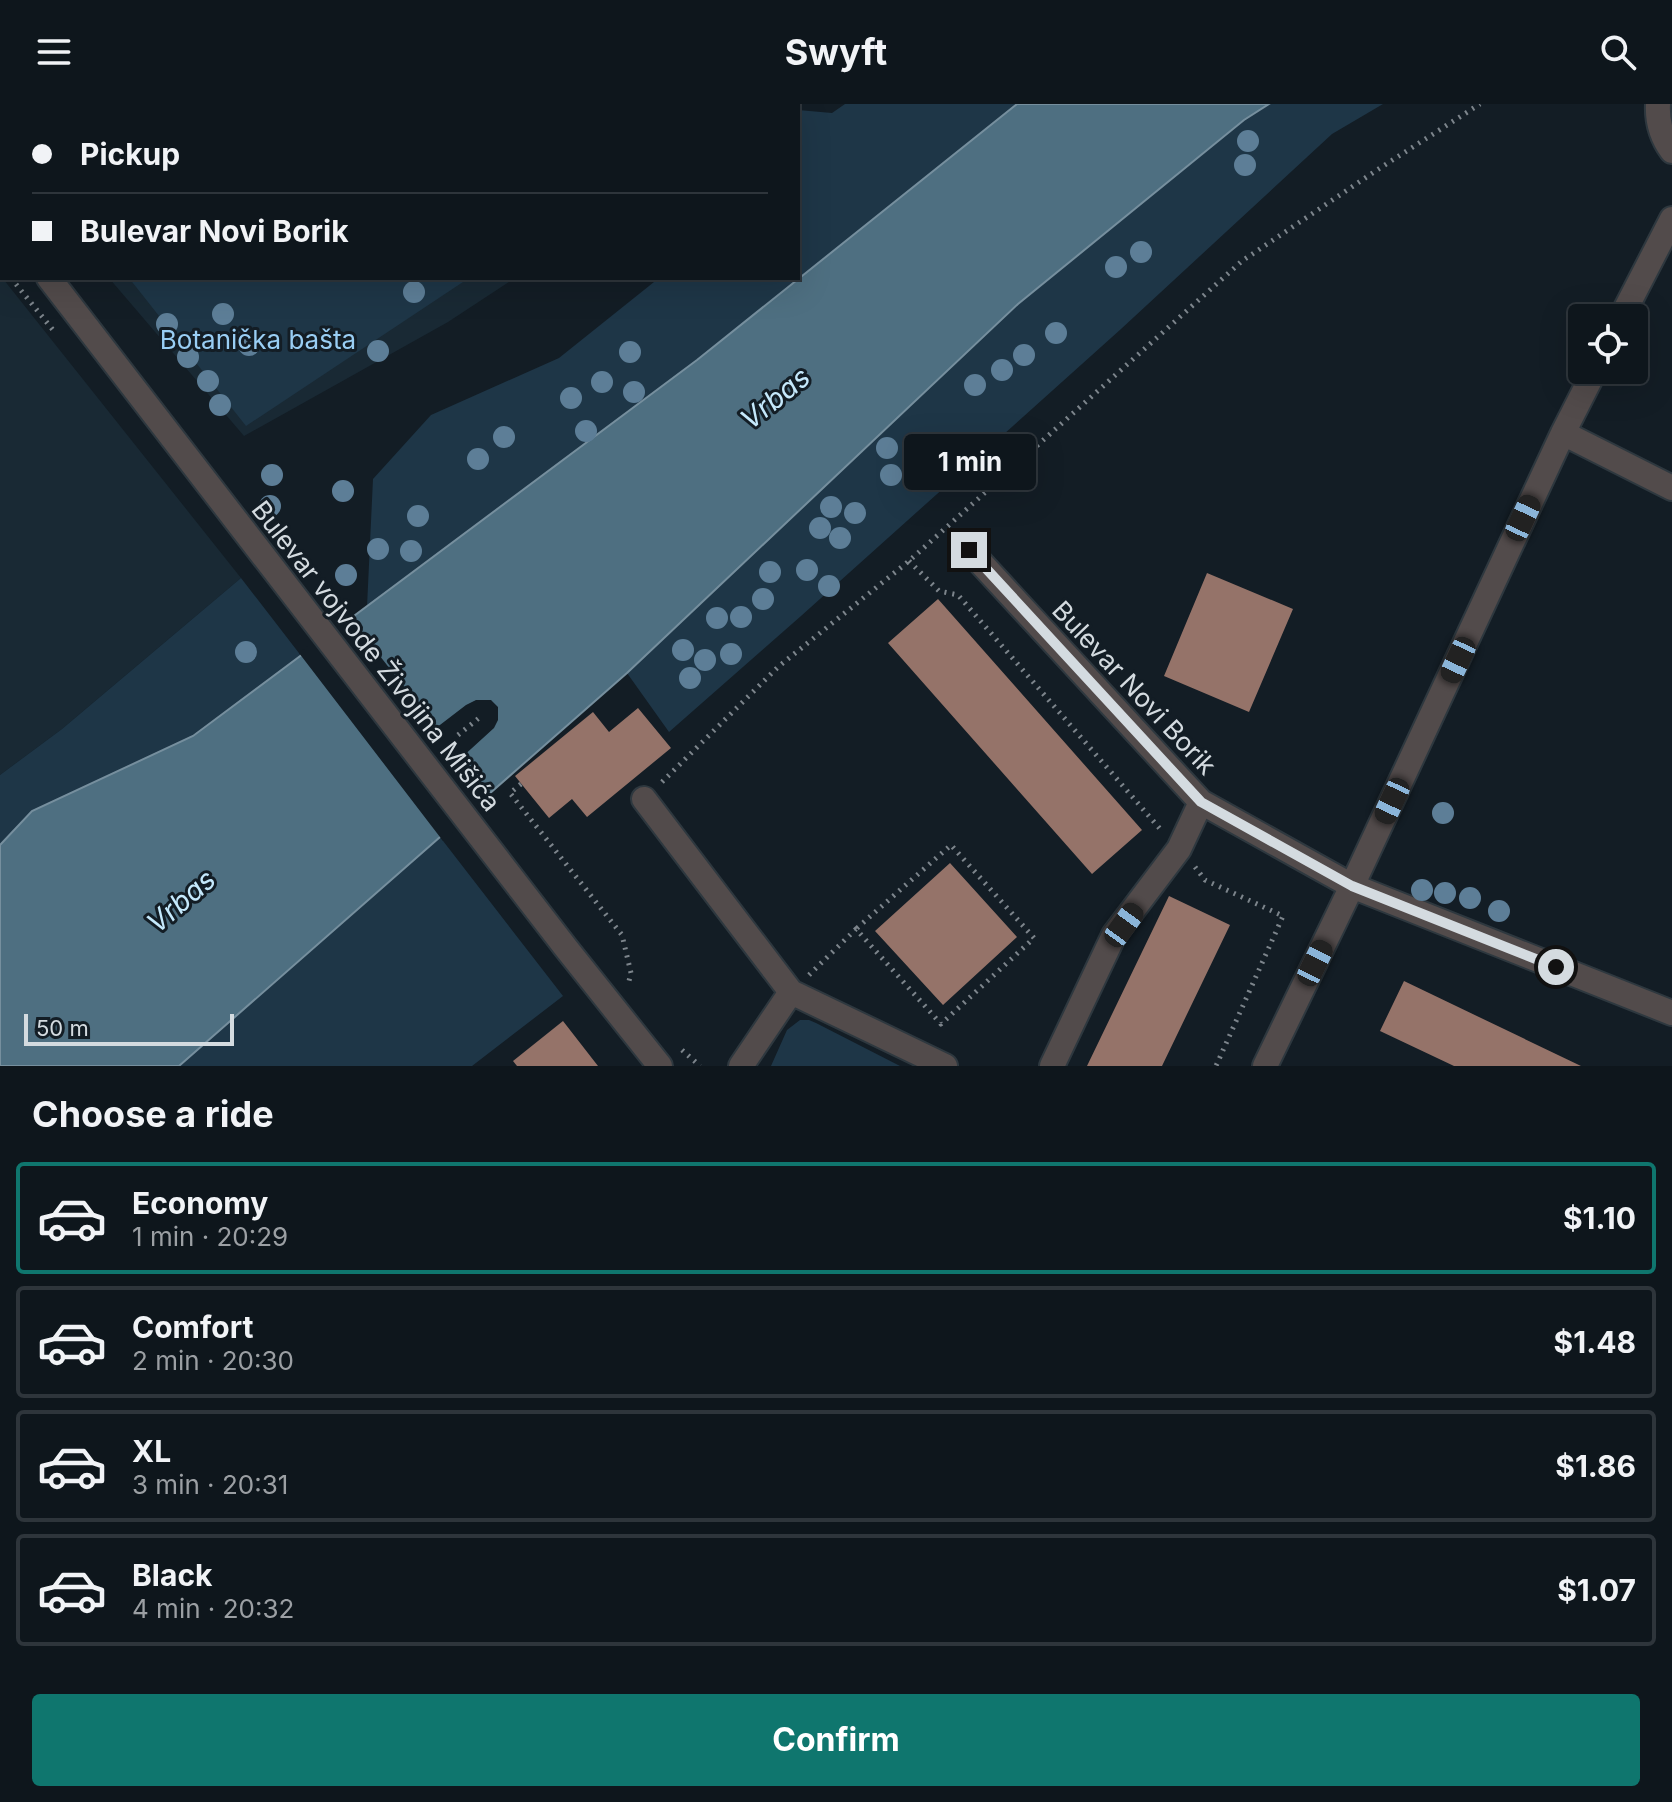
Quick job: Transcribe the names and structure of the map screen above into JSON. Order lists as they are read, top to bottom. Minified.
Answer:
{"streets":{"street":["Bulevar vojvode Živojina Mišića","Bulevar Novi Borik"]},"water":["Vrbas"],"parks":["Botanička bašta"],"scale_bar":"50 m","page":{"header":"Swyft","banner":["Pickup","Bulevar Novi Borik"],"bubble":"1 min","scale":"50 m","heading":"Choose a ride","list":[{"name":"Economy","note":"1 min · 20:29","value":"$1.10"},{"name":"Comfort","note":"2 min · 20:30","value":"$1.48"},{"name":"XL","note":"3 min · 20:31","value":"$1.86"},{"name":"Black","note":"4 min · 20:32","value":"$1.07"}],"buttons":"Confirm"}}
